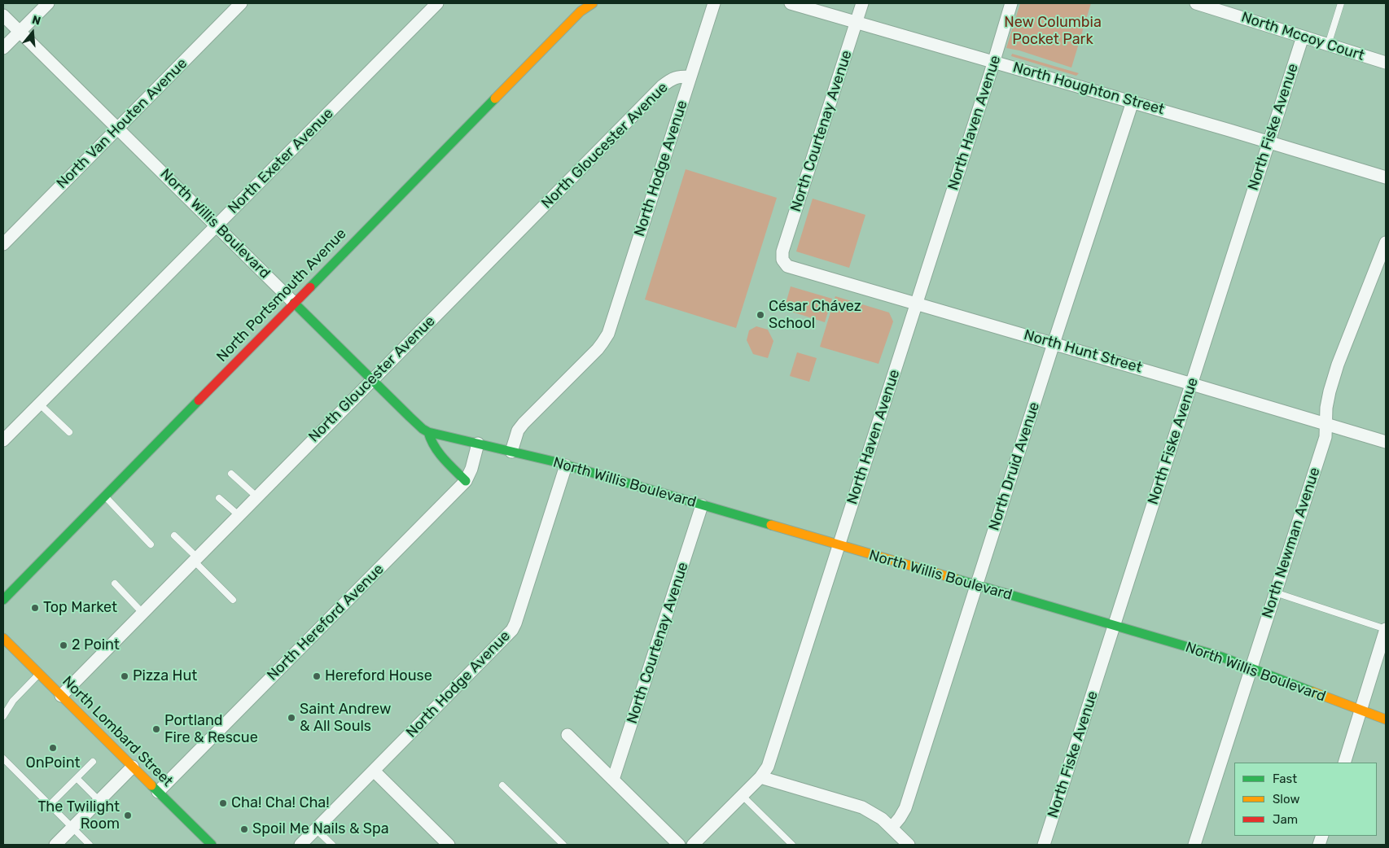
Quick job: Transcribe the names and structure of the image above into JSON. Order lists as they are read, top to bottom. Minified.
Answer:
{"streets":{"street":["North Mccoy Court","North Houghton Street","North Haven Avenue","North Van Houten Avenue","North Fiske Avenue","North Courtenay Avenue","North Gloucester Avenue","North Exeter Avenue","North Hodge Avenue","North Willis Boulevard","North Portsmouth Avenue","North Hunt Street","North Druid Avenue","North Newman Avenue","North Hereford Avenue","North Lombard Street"]},"crossings":[["North Mccoy Court","North Fiske Avenue"],["North Houghton Street","North Haven Avenue"],["North Houghton Street","North Fiske Avenue"],["North Houghton Street","North Courtenay Avenue"],["North Houghton Street","North Druid Avenue"],["North Haven Avenue","North Willis Boulevard"],["North Haven Avenue","North Hunt Street"],["North Van Houten Avenue","North Willis Boulevard"],["North Fiske Avenue","North Willis Boulevard"],["North Fiske Avenue","North Hunt Street"],["North Courtenay Avenue","North Willis Boulevard"],["North Courtenay Avenue","North Hunt Street"],["North Gloucester Avenue","North Hodge Avenue"],["North Gloucester Avenue","North Willis Boulevard"],["North Gloucester Avenue","North Lombard Street"],["North Exeter Avenue","North Willis Boulevard"],["North Hodge Avenue","North Willis Boulevard"],["North Willis Boulevard","North Portsmouth Avenue"],["North Willis Boulevard","North Druid Avenue"],["North Willis Boulevard","North Newman Avenue"],["North Willis Boulevard","North Hereford Avenue"],["North Hunt Street","North Druid Avenue"],["North Hunt Street","North Newman Avenue"],["North Hereford Avenue","North Lombard Street"]],"parks":["New Columbia Pocket Park"],"places":["César Chávez School","Top Market","2 Point","Pizza Hut","Hereford House","Saint Andrew & All Souls","Portland Fire & Rescue","OnPoint","Cha! Cha! Cha!","The Twilight Room","Spoil Me Nails & Spa"],"legend":["Fast","Slow","Jam"],"north":"top"}
